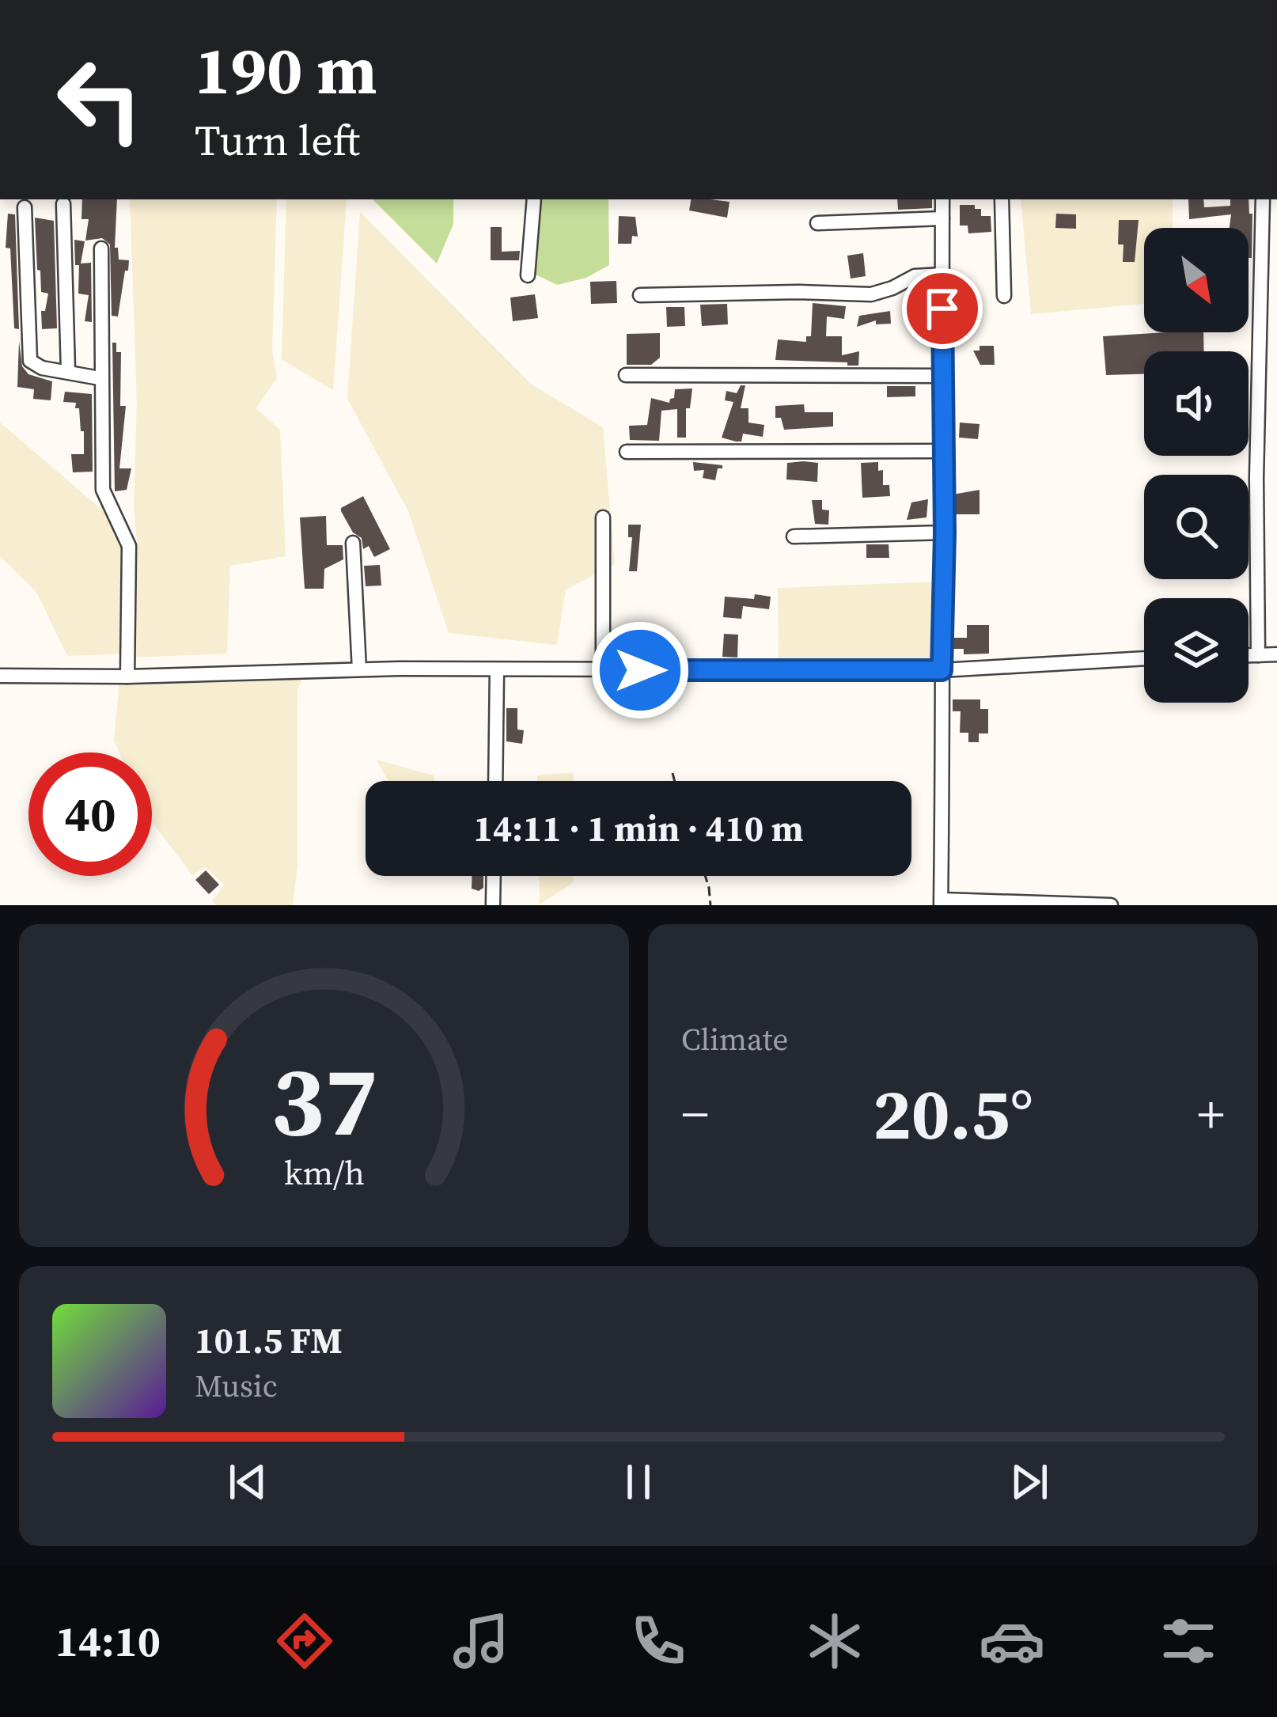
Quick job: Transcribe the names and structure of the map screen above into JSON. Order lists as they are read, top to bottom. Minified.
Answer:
{"north":"bottom right","page":{"turn":["190 m","Turn left"],"limit":"40","trip":"14:11 · 1 min · 410 m","tile":"Climate","heat":["−","20.5°","+"],"song":["101.5 FM","Music"],"tabs":"14:10","gauge":["37","km/h"]}}
